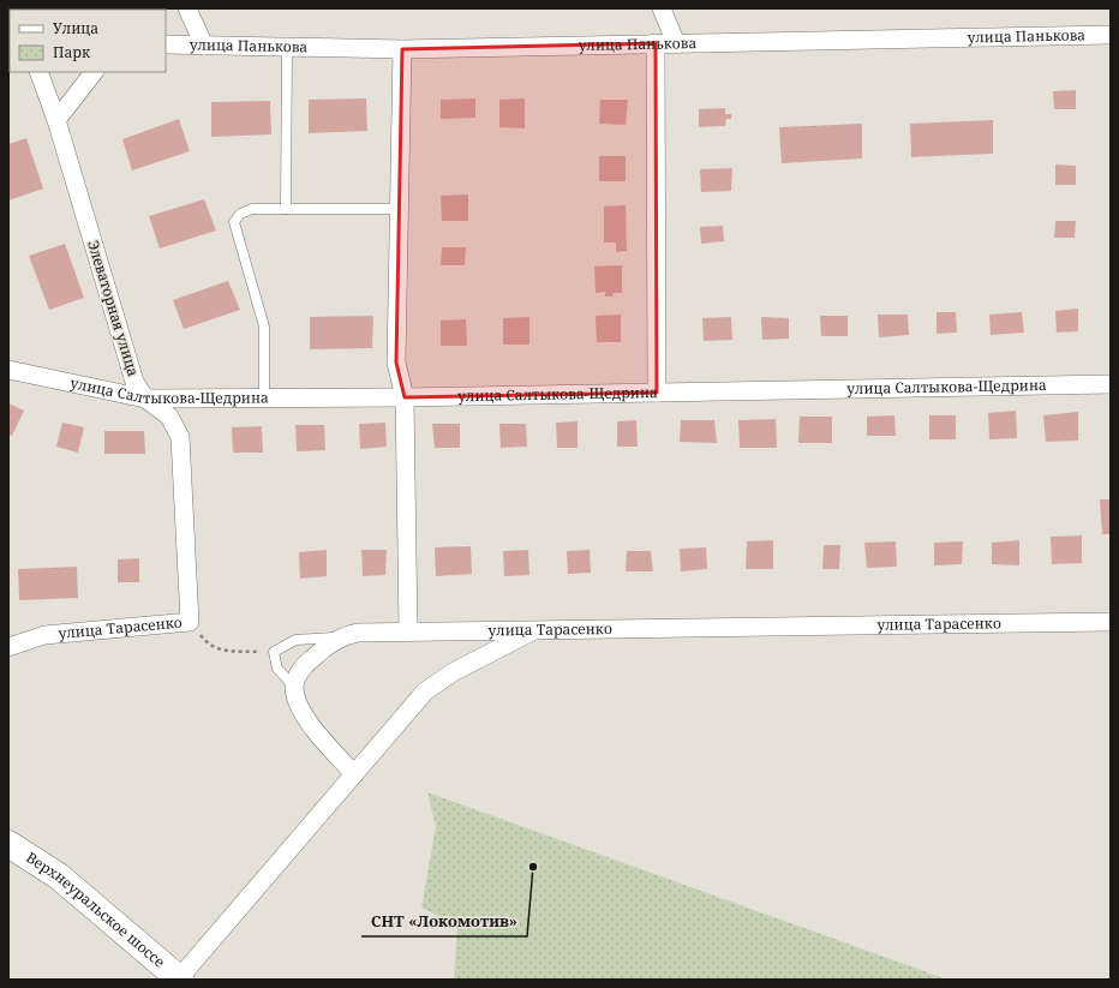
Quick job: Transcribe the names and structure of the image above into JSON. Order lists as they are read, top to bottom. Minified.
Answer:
{"streets":{"main road":["Верхнеуральское шоссе"],"street":["улица Панькова","Элеваторная улица","улица Салтыкова-Щедрина","улица Тарасенко"]},"crossings":[["Элеваторная улица","улица Салтыкова-Щедрина"],["Элеваторная улица","улица Тарасенко"]],"places":["СНТ «Локомотив»"],"legend":["Улица","Парк"]}
